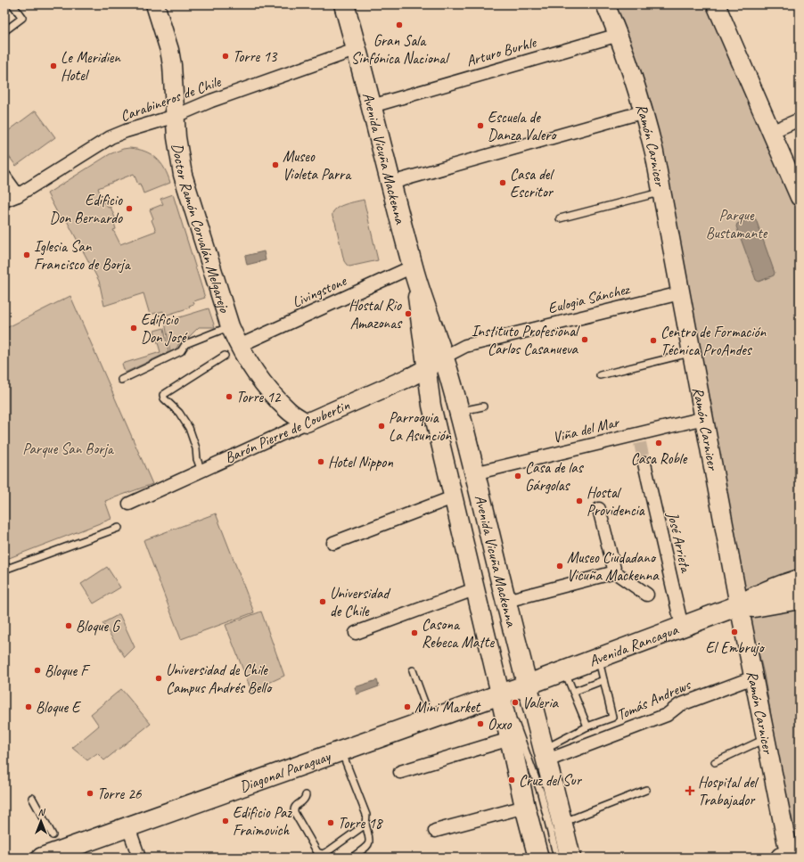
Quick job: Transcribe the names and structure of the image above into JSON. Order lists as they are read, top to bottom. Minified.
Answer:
{"streets":{"main road":["Ramón Carnicer","Avenida Vicuña Mackenna","Doctor Ramón Corvalán Melgarejo","Barón Pierre de Coubertin","Avenida Rancagua","Diagonal Paraguay"],"street":["Arturo Burhle","Carabineros de Chile","Livingstone","Eulogia Sánchez","Viña del Mar","José Arrieta","Tomás Andrews"]},"crossings":[["Arturo Burhle","Ramón Carnicer"],["Arturo Burhle","Avenida Vicuña Mackenna"],["Carabineros de Chile","Avenida Vicuña Mackenna"],["Carabineros de Chile","Doctor Ramón Corvalán Melgarejo"],["Ramón Carnicer","Eulogia Sánchez"],["Ramón Carnicer","Viña del Mar"],["Ramón Carnicer","Avenida Rancagua"],["Ramón Carnicer","Tomás Andrews"],["Avenida Vicuña Mackenna","Livingstone"],["Avenida Vicuña Mackenna","Eulogia Sánchez"],["Avenida Vicuña Mackenna","Viña del Mar"],["Avenida Vicuña Mackenna","Barón Pierre de Coubertin"],["Avenida Vicuña Mackenna","Avenida Rancagua"],["Avenida Vicuña Mackenna","Tomás Andrews"],["Avenida Vicuña Mackenna","Diagonal Paraguay"],["Doctor Ramón Corvalán Melgarejo","Livingstone"],["Doctor Ramón Corvalán Melgarejo","Barón Pierre de Coubertin"],["Eulogia Sánchez","Barón Pierre de Coubertin"],["José Arrieta","Avenida Rancagua"],["Avenida Rancagua","Diagonal Paraguay"]],"parks":["Parque Bustamante","Parque San Borja"],"places":{"other":["Gran Sala Sinfónica Nacional","Torre 13","Le Meridien Hotel","Escuela de Danza Valero","Museo Violeta Parra","Casa del Escritor","Edificio Don Bernardo","Iglesia San Francisco de Borja","Hostal Rio Amazonas","Edificio Don José","Instituto Profesional Carlos Casanueva","Centro de Formación Técnica ProAndes","Torre 12","Parroquia La Asunción","Casa Roble","Hotel Nippon","Casa de las Gárgolas","Hostal Providencia","Museo Ciudadano Vicuña Mackenna","Universidad de Chile","Bloque G","El Embrujo","Casona Rebeca Matte","Bloque F","Universidad de Chile Campus Andrés Bello","Valeria","Bloque E","Mini Market","Oxxo","Cruz del Sur","Torre 26","Edificio Paz Fraimovich","Torre 18"],"health":["Hospital del Trabajador"]},"north":"top"}
